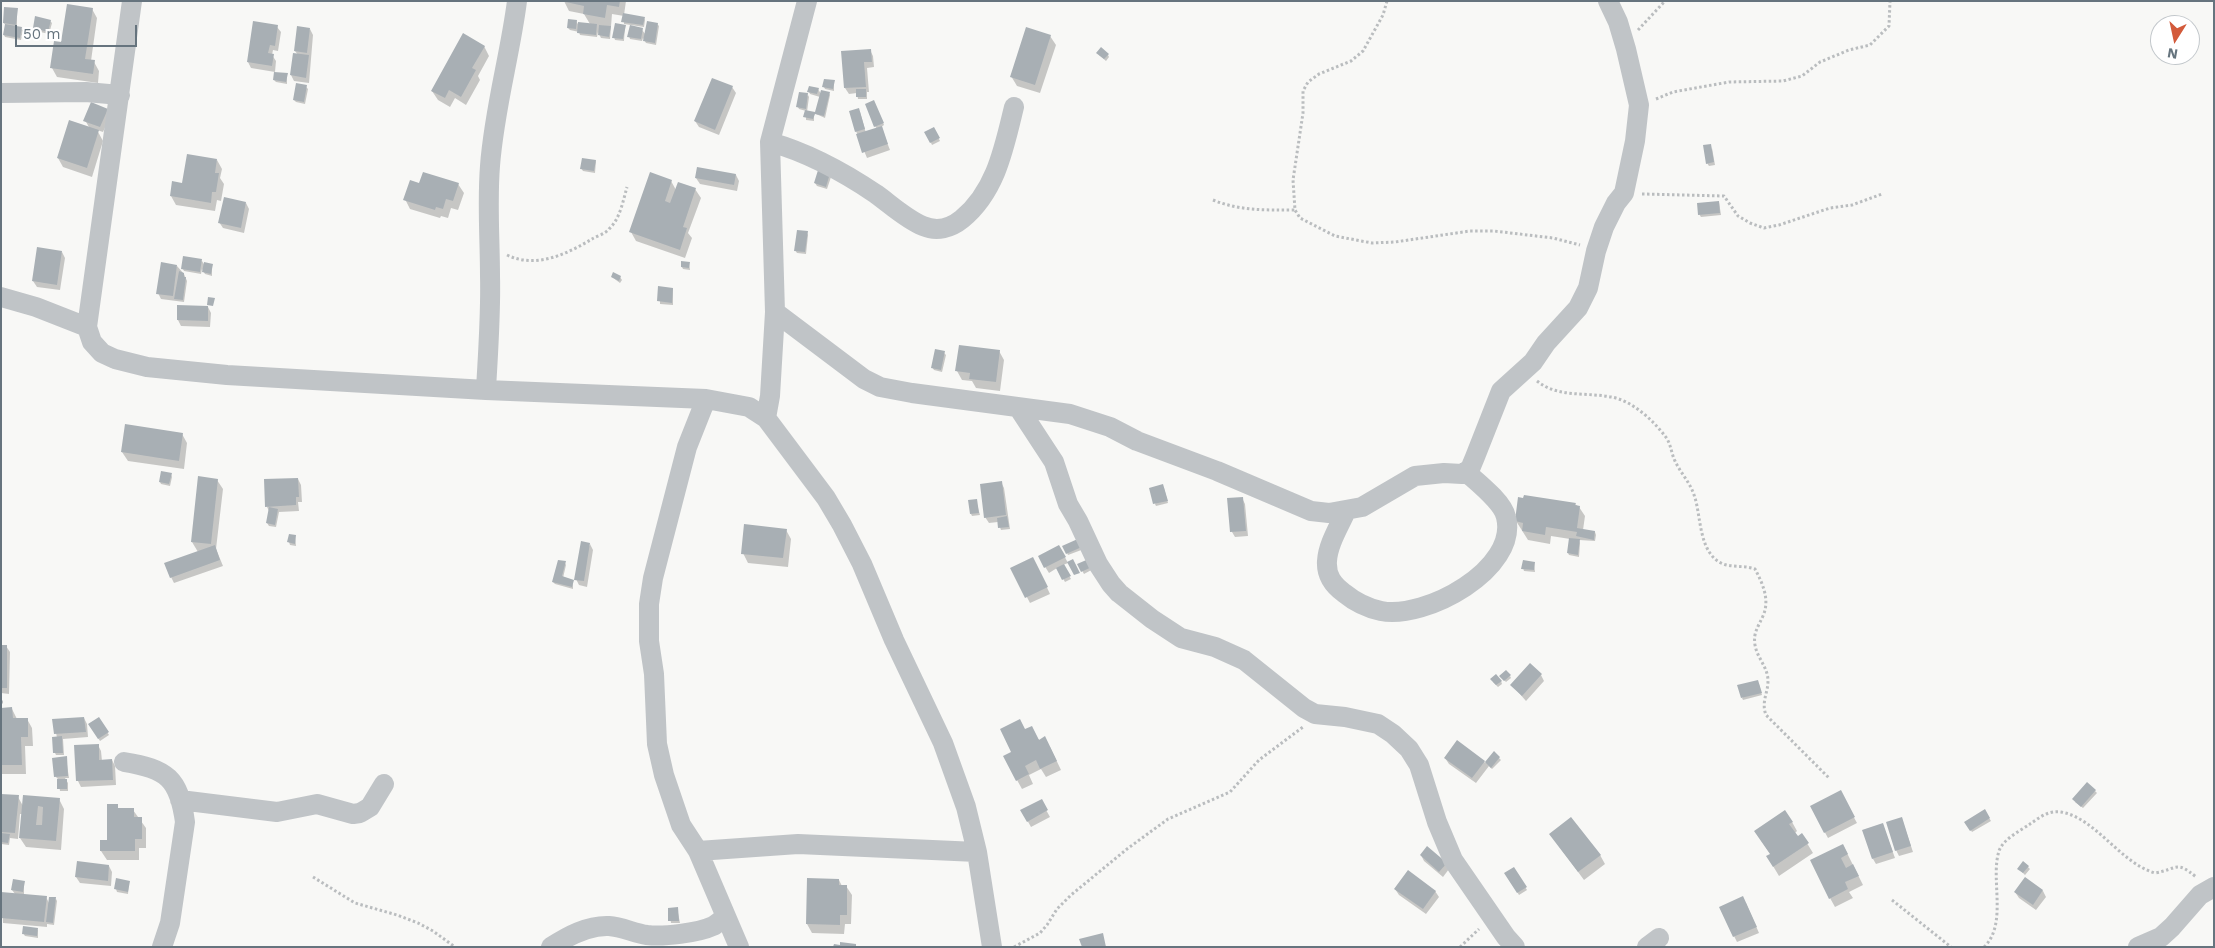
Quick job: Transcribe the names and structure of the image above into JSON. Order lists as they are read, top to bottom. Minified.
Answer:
{"scale_bar":"50 m","north":"bottom"}
